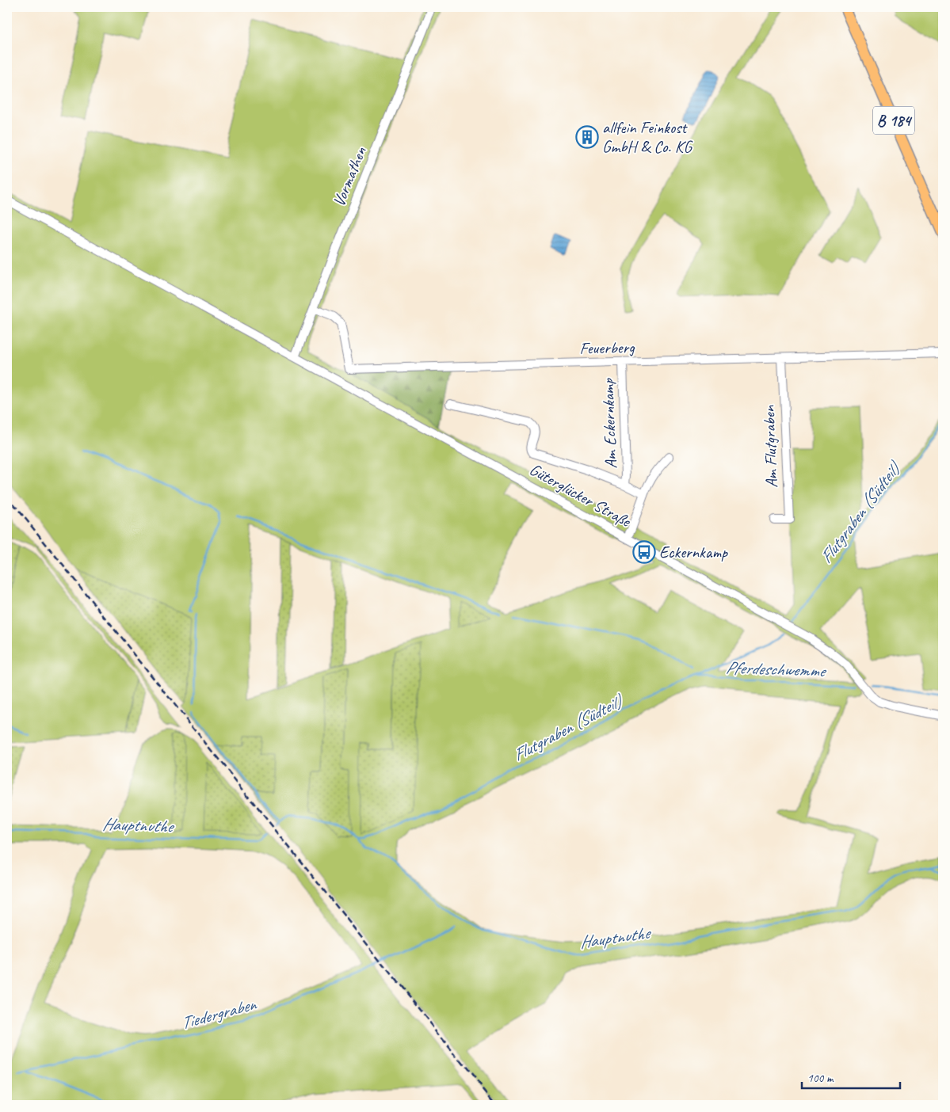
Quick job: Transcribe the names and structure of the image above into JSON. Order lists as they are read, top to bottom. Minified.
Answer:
{"streets":{"main road":["B 184"],"street":["Vormathen","Feuerberg","Am Eckernkamp","Am Flutgraben","Güterglücker Straße"]},"crossings":[["Vormathen","Feuerberg"],["Vormathen","Güterglücker Straße"],["Feuerberg","Am Eckernkamp"],["Feuerberg","Am Flutgraben"]],"water":["Flutgraben (Südteil)","Pferdeschwemme","Hauptnuthe","Tiedergraben"],"places":{"building":["allfein Feinkost GmbH & Co. KG"],"bus stop":["Eckernkamp"]},"scale_bar":"100 m"}
